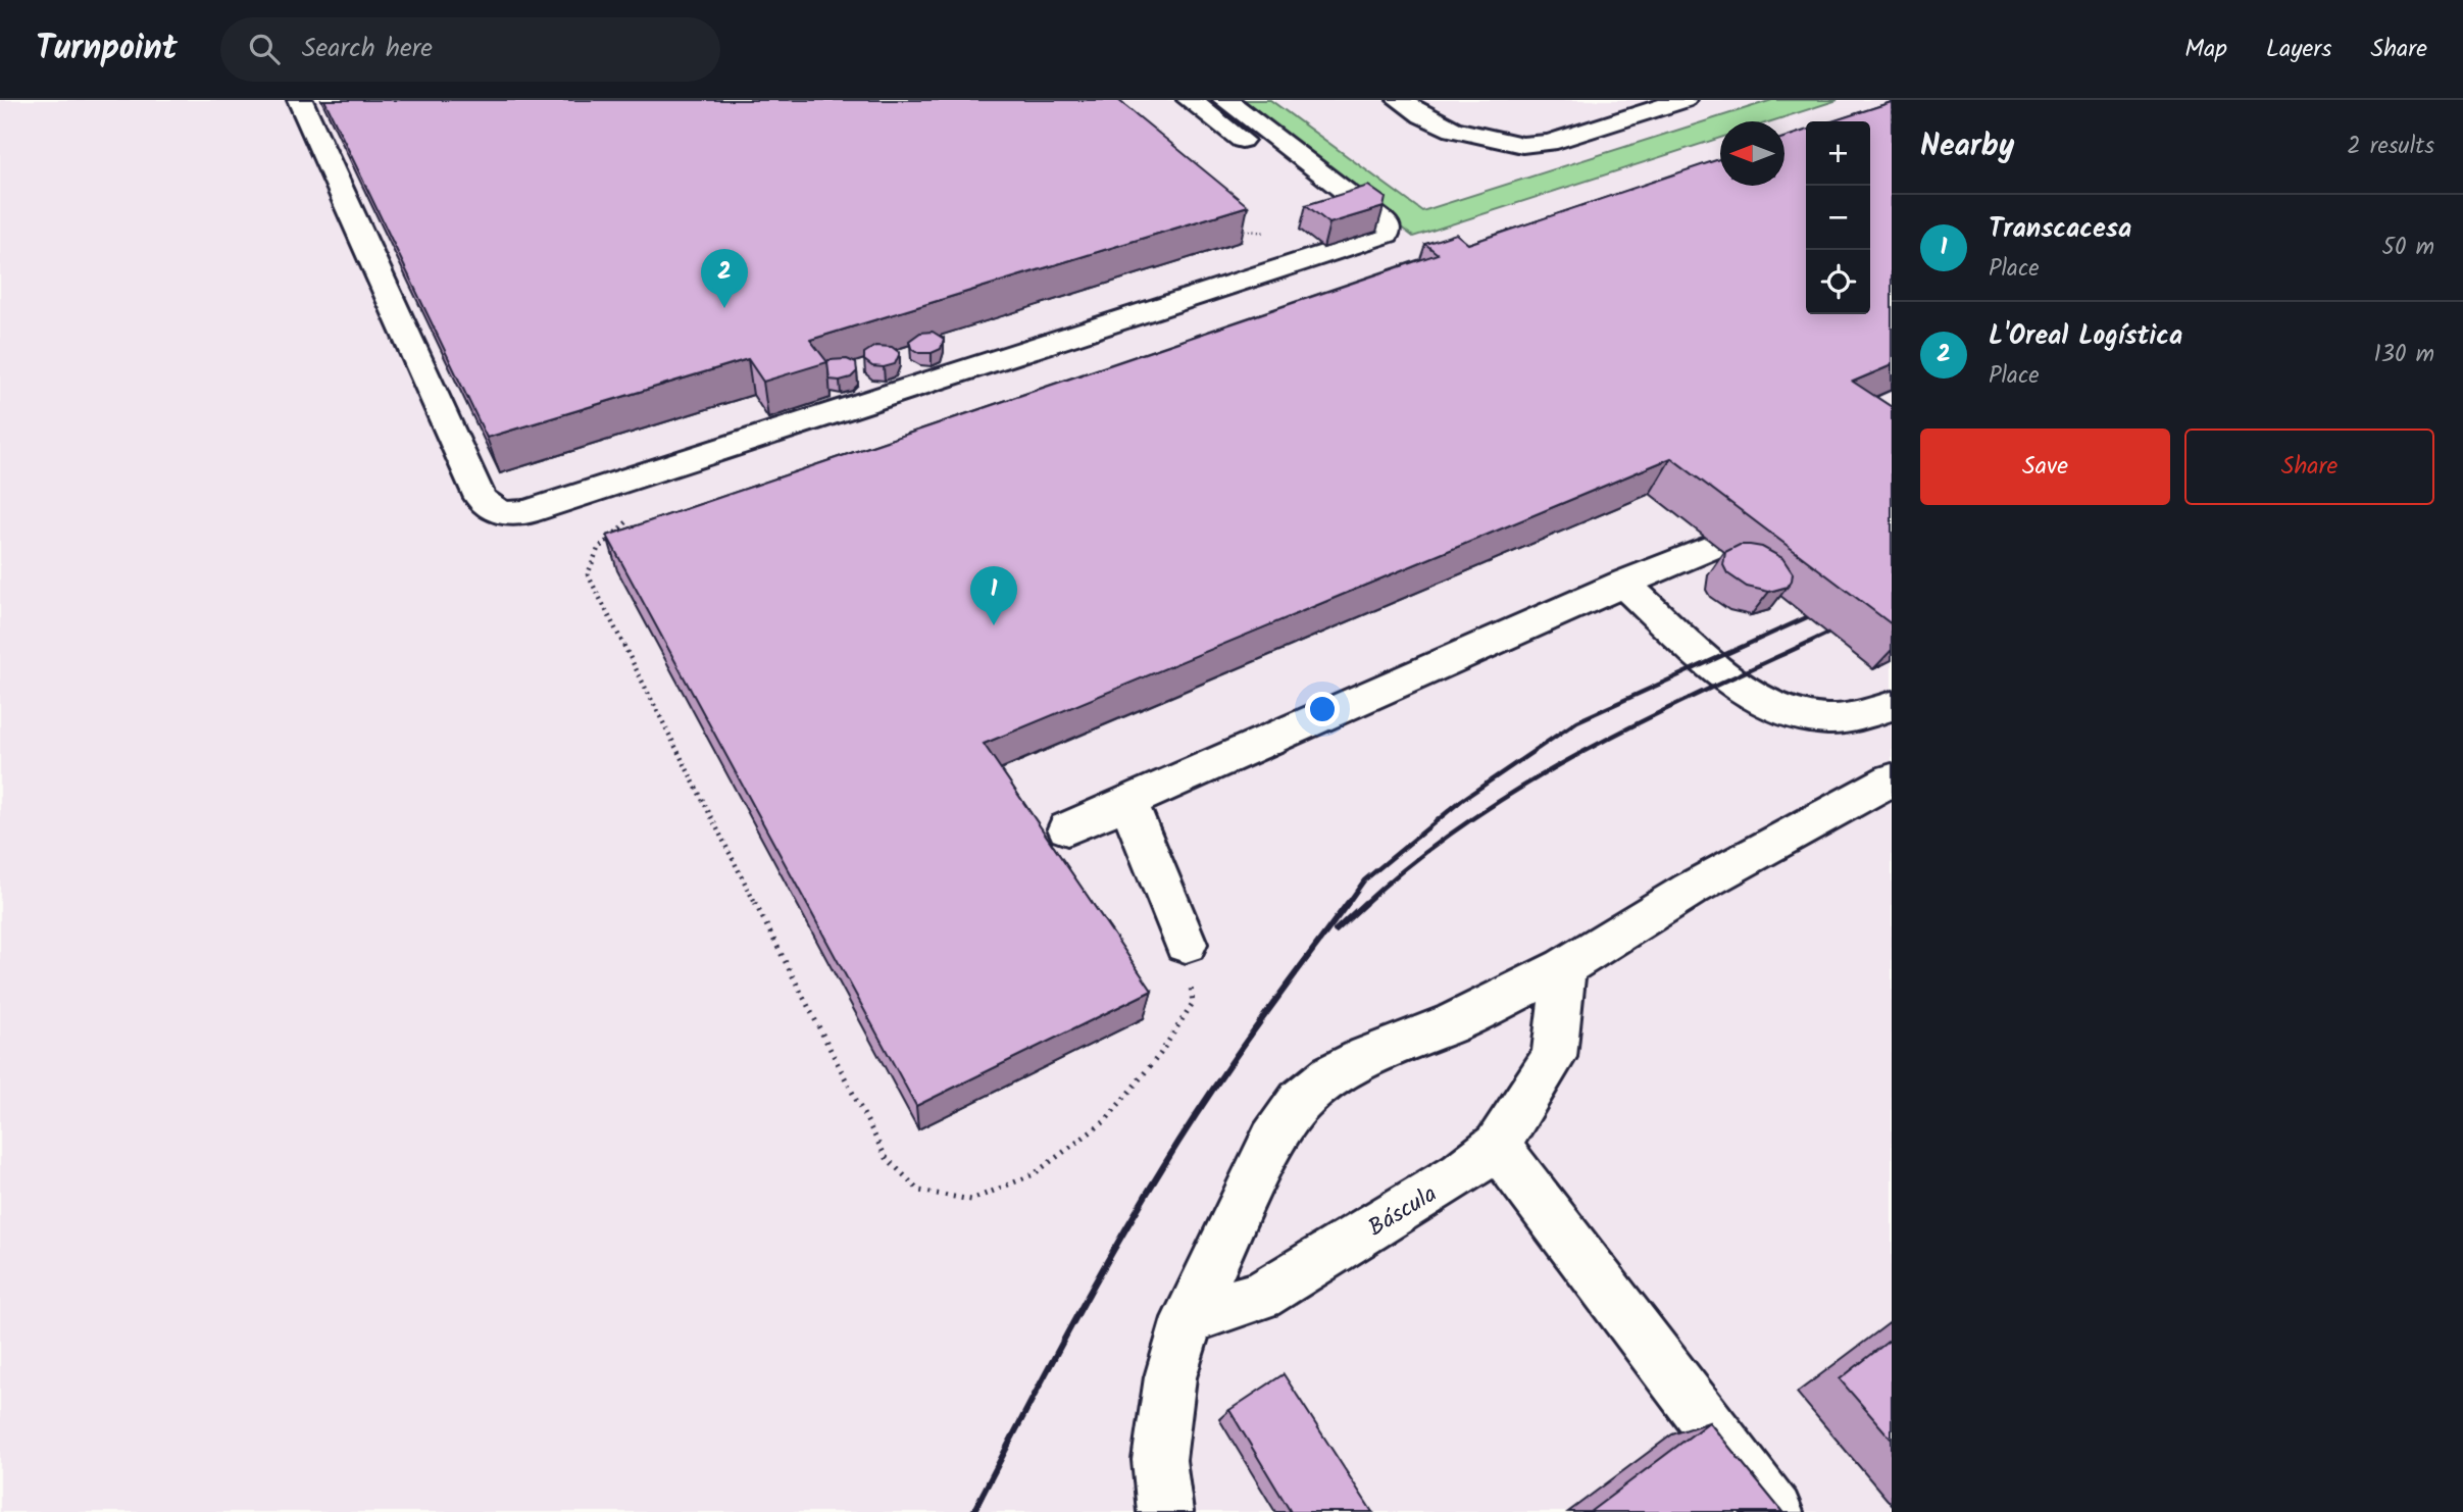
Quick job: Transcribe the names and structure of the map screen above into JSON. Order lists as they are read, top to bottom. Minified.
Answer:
{"streets":{"lane":["Báscula"]},"north":"left","page":{"header":"Turnpoint","search":"Search here","nav":["Map","Layers","Share"],"heading":["Nearby","2 results"],"map_buttons":["+","−"],"list":[{"mark":"1","name":"Transcacesa","note":"Place","value":"50 m"},{"mark":"2","name":"L'Oreal Logística","note":"Place","value":"130 m"}],"pins":["2","1"],"buttons":["Save","Share"]}}
